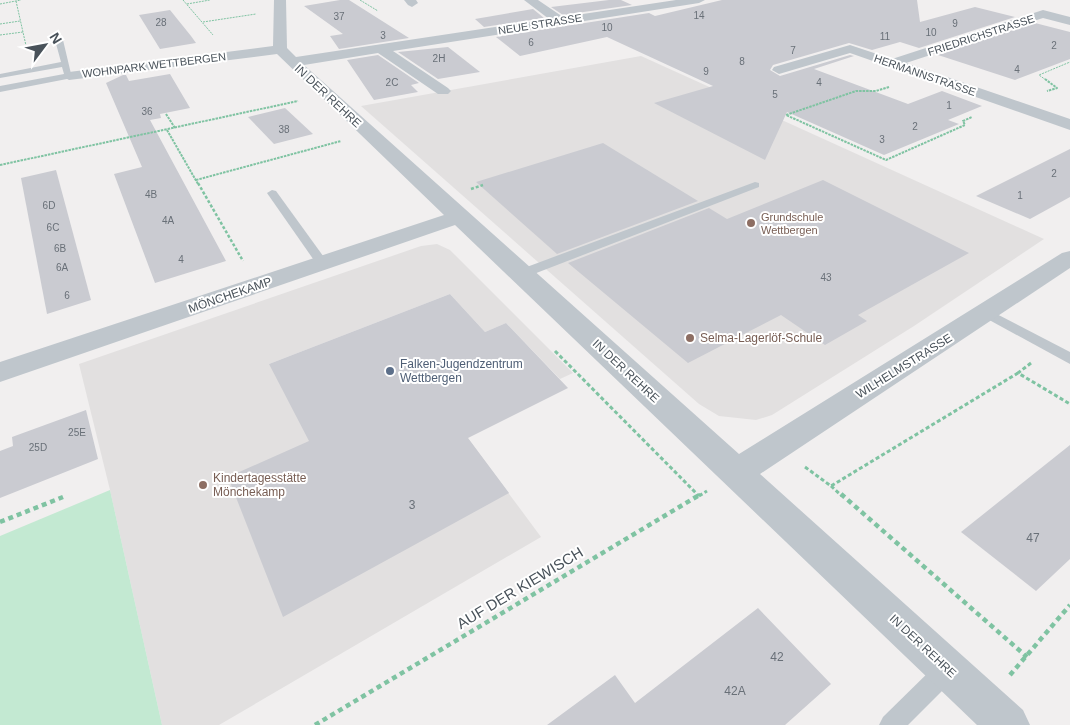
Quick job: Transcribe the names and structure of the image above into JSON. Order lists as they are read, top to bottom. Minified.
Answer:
{"streets":{"street":["NEUE STRASSE","FRIEDRICHSTRASSE","WOHNPARK WETTBERGEN","HERMANNSTRASSE","IN DER REHRE","MÖNCHEKAMP","WILHELMSTRASSE"],"path":["AUF DER KIEWISCH"]},"crossings":[["NEUE STRASSE","WOHNPARK WETTBERGEN"],["NEUE STRASSE","IN DER REHRE"],["FRIEDRICHSTRASSE","HERMANNSTRASSE"],["WOHNPARK WETTBERGEN","IN DER REHRE"],["IN DER REHRE","MÖNCHEKAMP"],["IN DER REHRE","WILHELMSTRASSE"],["IN DER REHRE","AUF DER KIEWISCH"],["WILHELMSTRASSE","AUF DER KIEWISCH"]],"places":["Grundschule Wettbergen","Selma-Lagerlöf-Schule","Falken-Jugendzentrum Wettbergen","Kindertagesstätte Mönchekamp"],"house_numbers":["14","37","28","9","10","10","3","11","6","2","7","2H","8","4","9","2C","4","5","1","36","2","38","3","2","4B","1","6D","4A","6C","6B","4","6A","43","6","25E","25D","3","47","42","42A"],"north":"top right"}
